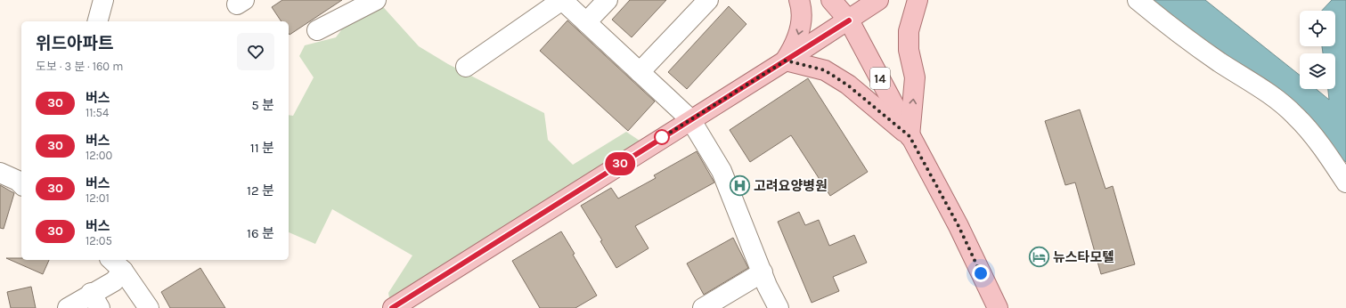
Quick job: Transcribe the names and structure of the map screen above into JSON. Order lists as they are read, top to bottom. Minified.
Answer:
{"streets":{"main road":["14"]},"places":{"hospital":["고려요양병원"],"hotel":["뉴스타모텔"]},"lines":["bus line 30"],"page":{"on_map":"30","heading":["위드아파트","도보 · 3 분 · 160 m"],"list":[{"mark":"30","name":"버스","note":"11:54","value":"5 분"},{"mark":"30","name":"버스","note":"12:00","value":"11 분"},{"mark":"30","name":"버스","note":"12:01","value":"12 분"},{"mark":"30","name":"버스","note":"12:05","value":"16 분"}]}}
